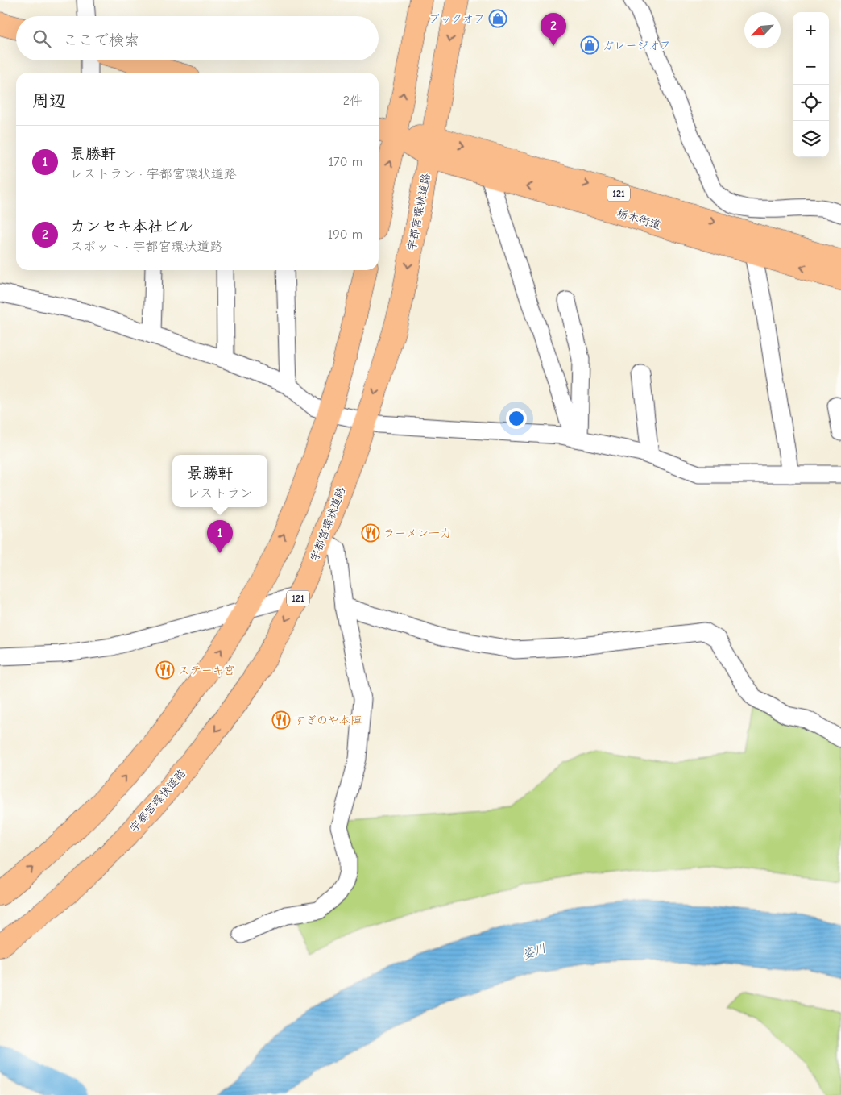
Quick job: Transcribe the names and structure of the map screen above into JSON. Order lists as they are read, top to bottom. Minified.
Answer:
{"streets":{"main road":["121","宇都宮環状道路","栃木街道"]},"crossings":[["宇都宮環状道路","栃木街道"]],"water":["姿川"],"places":{"shop":["ブックオフ","ガレージオフ"],"restaurant":["ラーメン一力","ステーキ宮","すぎのや本陣"]},"north":"bottom left","page":{"map_buttons":["+","−"],"pins":["2","1"],"search":"ここで検索","heading":["周辺","2件"],"list":[{"mark":"1","name":"景勝軒","note":"レストラン · 宇都宮環状道路","value":"170 m"},{"mark":"2","name":"カンセキ本社ビル","note":"スポット · 宇都宮環状道路","value":"190 m"}],"popup":["景勝軒","レストラン"]}}
